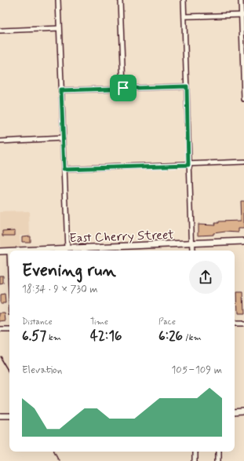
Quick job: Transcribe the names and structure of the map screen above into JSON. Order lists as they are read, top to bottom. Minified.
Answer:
{"streets":{"street":["East Cherry Street"]},"page":{"heading":["Evening run","18:34 · 9 × 730 m"],"stats":[["Distance","6.57 km"],["Time","42:16"],["Pace","6:26 /km"]],"chart":["Elevation","105–109 m"]}}
